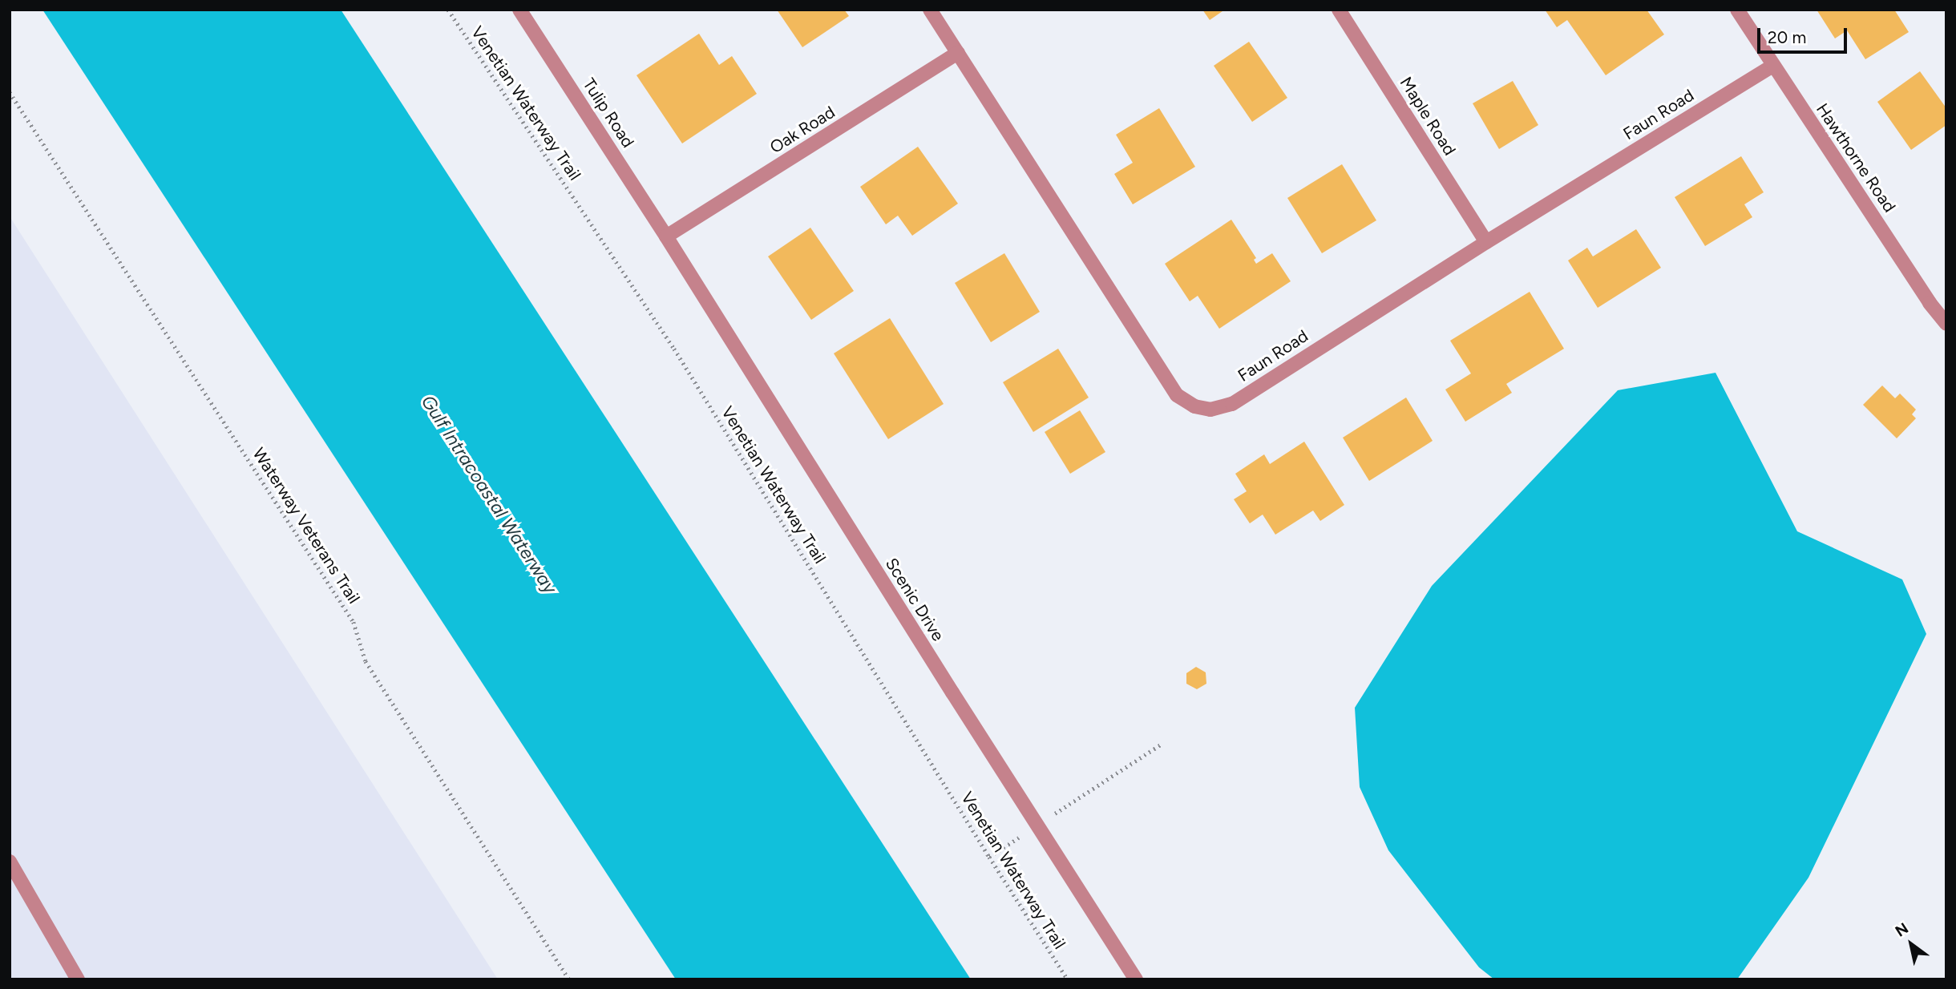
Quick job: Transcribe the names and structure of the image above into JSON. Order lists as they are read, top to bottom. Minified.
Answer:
{"streets":{"street":["Tulip Road","Faun Road","Maple Road","Oak Road","Hawthorne Road","Scenic Drive"],"path":["Venetian Waterway Trail","Waterway Veterans Trail"]},"crossings":[["Tulip Road","Oak Road"],["Tulip Road","Scenic Drive"],["Faun Road","Maple Road"],["Faun Road","Oak Road"],["Faun Road","Hawthorne Road"],["Oak Road","Scenic Drive"]],"water":["Gulf Intracoastal Waterway"],"scale_bar":"20 m","north":"top left"}
